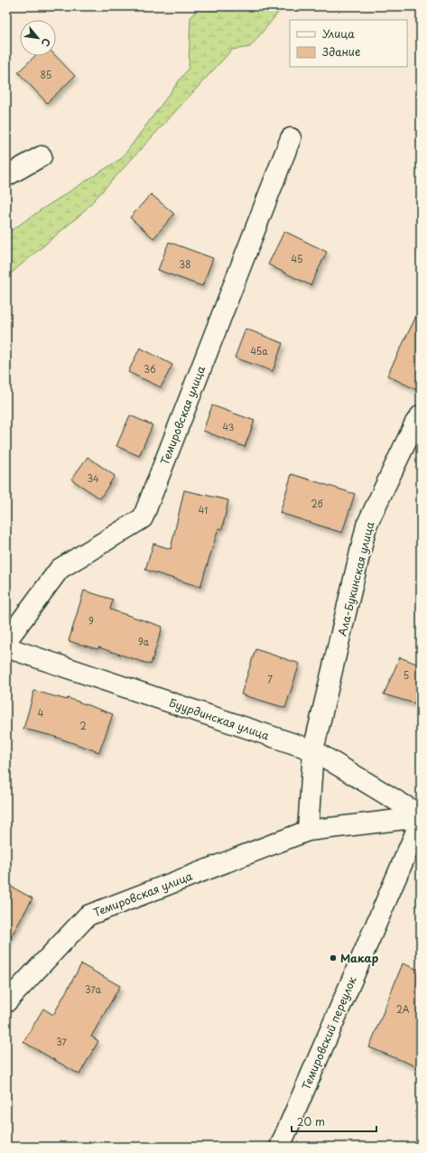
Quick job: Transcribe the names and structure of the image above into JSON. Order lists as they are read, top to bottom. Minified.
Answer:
{"streets":{"street":["Темировская улица","Ала-Букинская улица","Буурдинская улица","Темировский переулок"]},"crossings":[["Темировская улица","Буурдинская улица"],["Ала-Букинская улица","Буурдинская улица"]],"places":["Макар"],"house_numbers":["85","45","38","45а","36","43","34","2б","41","9","9а","5","7","4","2","37а","2А","37"],"legend":["Улица","Здание"],"scale_bar":"20 m","north":"bottom right"}
